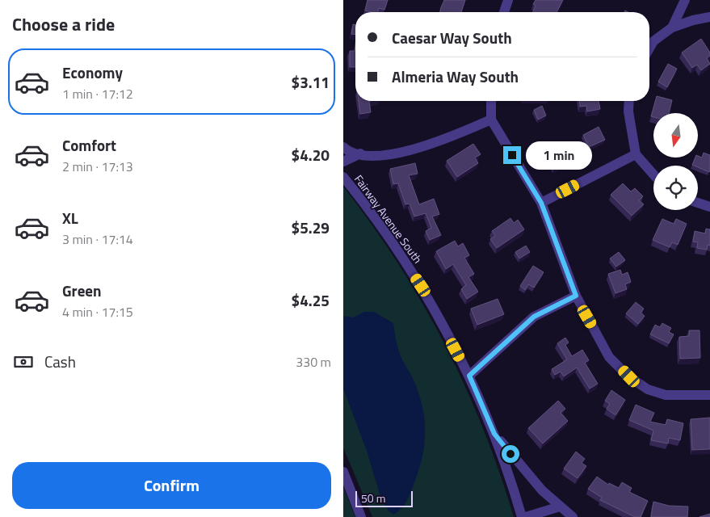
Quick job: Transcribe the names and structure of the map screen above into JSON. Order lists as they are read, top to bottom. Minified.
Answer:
{"streets":{"street":["Fairway Avenue South"]},"scale_bar":"50 m","north":"bottom","page":{"heading":"Choose a ride","banner":["Caesar Way South","Almeria Way South"],"list":[{"name":"Economy","note":"1 min · 17:12","value":"$3.11"},{"name":"Comfort","note":"2 min · 17:13","value":"$4.20"},{"name":"XL","note":"3 min · 17:14","value":"$5.29"},{"name":"Green","note":"4 min · 17:15","value":"$4.25"}],"bubble":"1 min","pay":["Cash","330 m"],"buttons":"Confirm","scale":"50 m"}}
